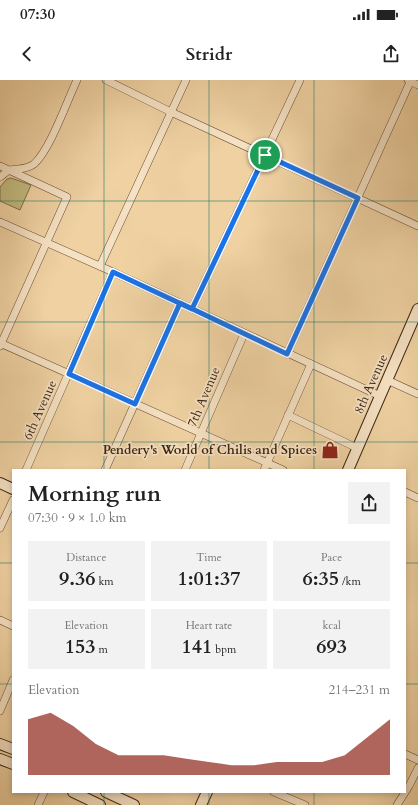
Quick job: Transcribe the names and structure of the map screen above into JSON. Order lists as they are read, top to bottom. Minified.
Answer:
{"streets":{"main road":["8th Avenue"],"street":["7th Avenue","6th Avenue"]},"places":{"shop":["Pendery's World of Chilis and Spices"]},"page":{"status":"07:30","header":"Stridr","heading":["Morning run","07:30 · 9 × 1.0 km"],"stats":[["Distance","9.36 km"],["Time","1:01:37"],["Pace","6:35 /km"],["Elevation","153 m"],["Heart rate","141 bpm"],["kcal","693"]],"chart":["Elevation","214–231 m"]}}
